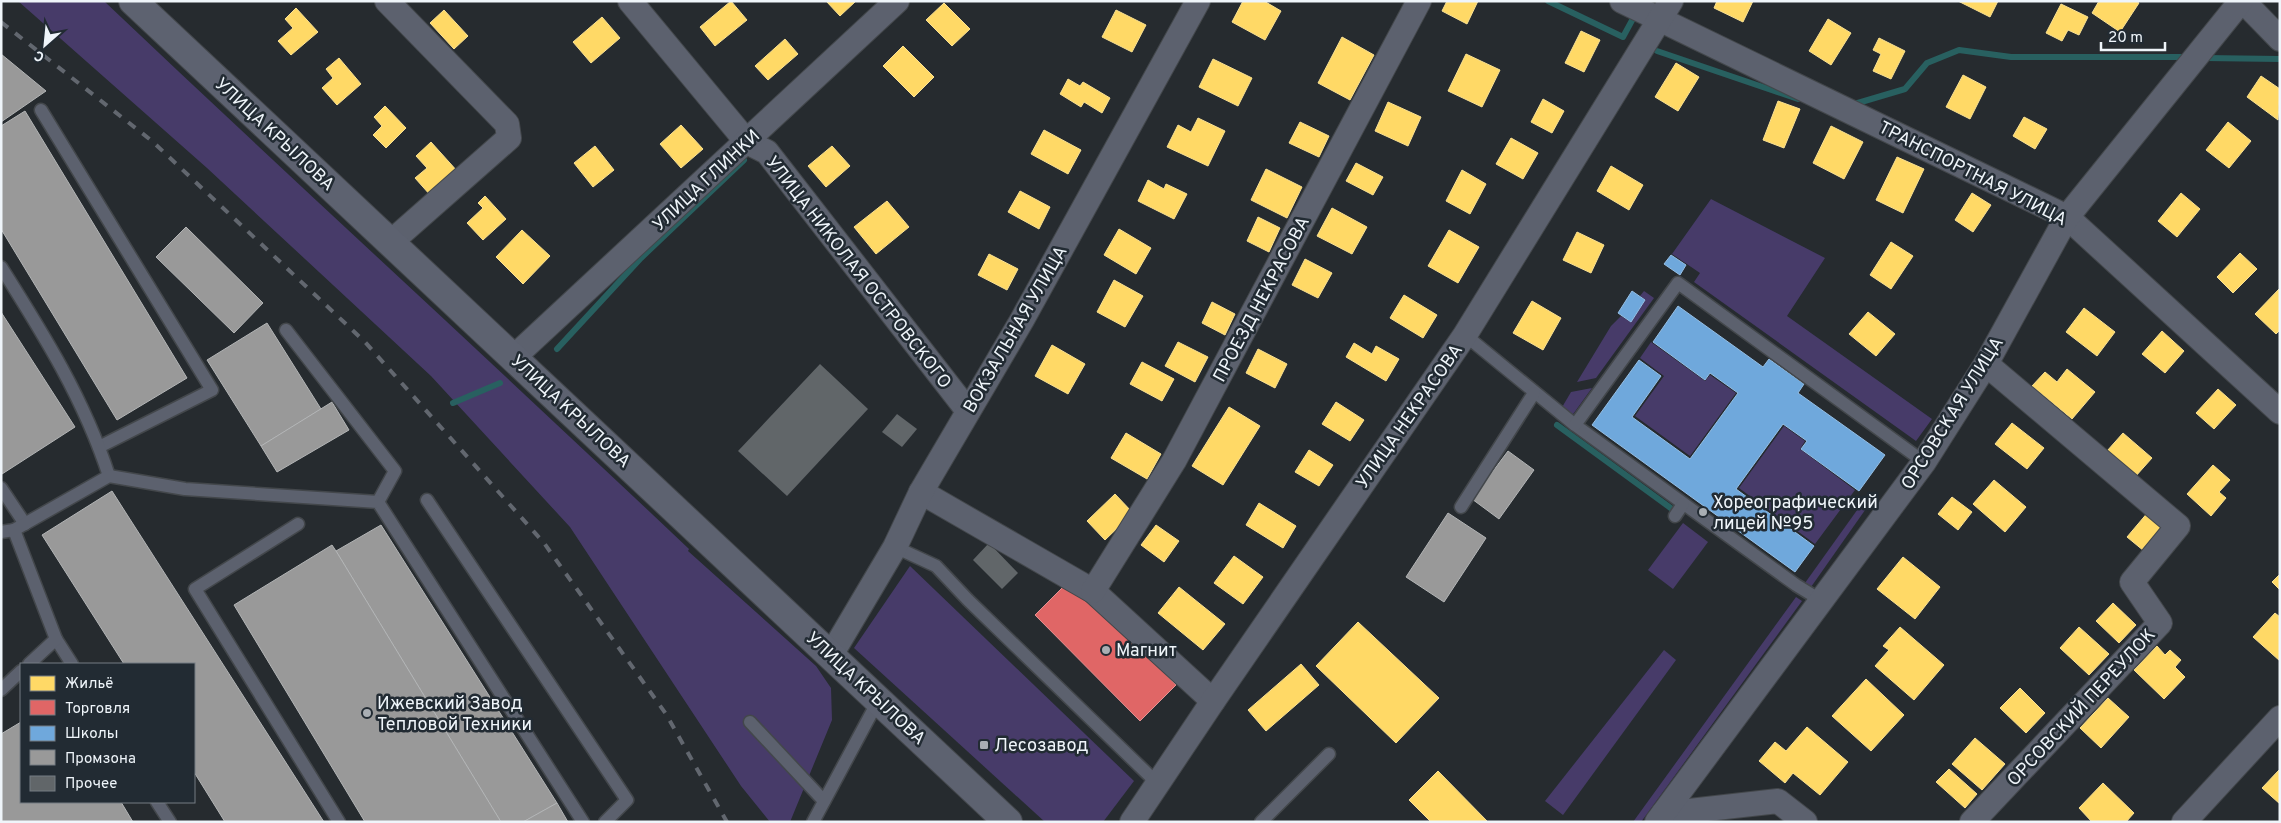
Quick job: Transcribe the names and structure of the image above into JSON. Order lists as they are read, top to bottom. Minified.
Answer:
{"streets":{"main road":["УЛИЦА КРЫЛОВА"],"street":["ТРАНСПОРТНАЯ УЛИЦА","УЛИЦА ГЛИНКИ","УЛИЦА НИКОЛАЯ ОСТРОВСКОГО","ПРОЕЗД НЕКРАСОВА","ВОКЗАЛЬНАЯ УЛИЦА","ОРСОВСКАЯ УЛИЦА","УЛИЦА НЕКРАСОВА","ОРСОВСКИЙ ПЕРЕУЛОК"]},"crossings":[["УЛИЦА КРЫЛОВА","УЛИЦА ГЛИНКИ"],["УЛИЦА КРЫЛОВА","ВОКЗАЛЬНАЯ УЛИЦА"],["ТРАНСПОРТНАЯ УЛИЦА","ОРСОВСКАЯ УЛИЦА"],["ТРАНСПОРТНАЯ УЛИЦА","УЛИЦА НЕКРАСОВА"],["УЛИЦА ГЛИНКИ","УЛИЦА НИКОЛАЯ ОСТРОВСКОГО"],["УЛИЦА НИКОЛАЯ ОСТРОВСКОГО","ВОКЗАЛЬНАЯ УЛИЦА"],["ОРСОВСКАЯ УЛИЦА","ОРСОВСКИЙ ПЕРЕУЛОК"]],"places":{"other":["Хореографический лицей №95","Магнит","Ижевский Завод Тепловой Техники"],"transit":["Лесозавод"]},"legend":["Жильё","Торговля","Школы","Промзона","Прочее"],"scale_bar":"20 m","north":"bottom left"}
